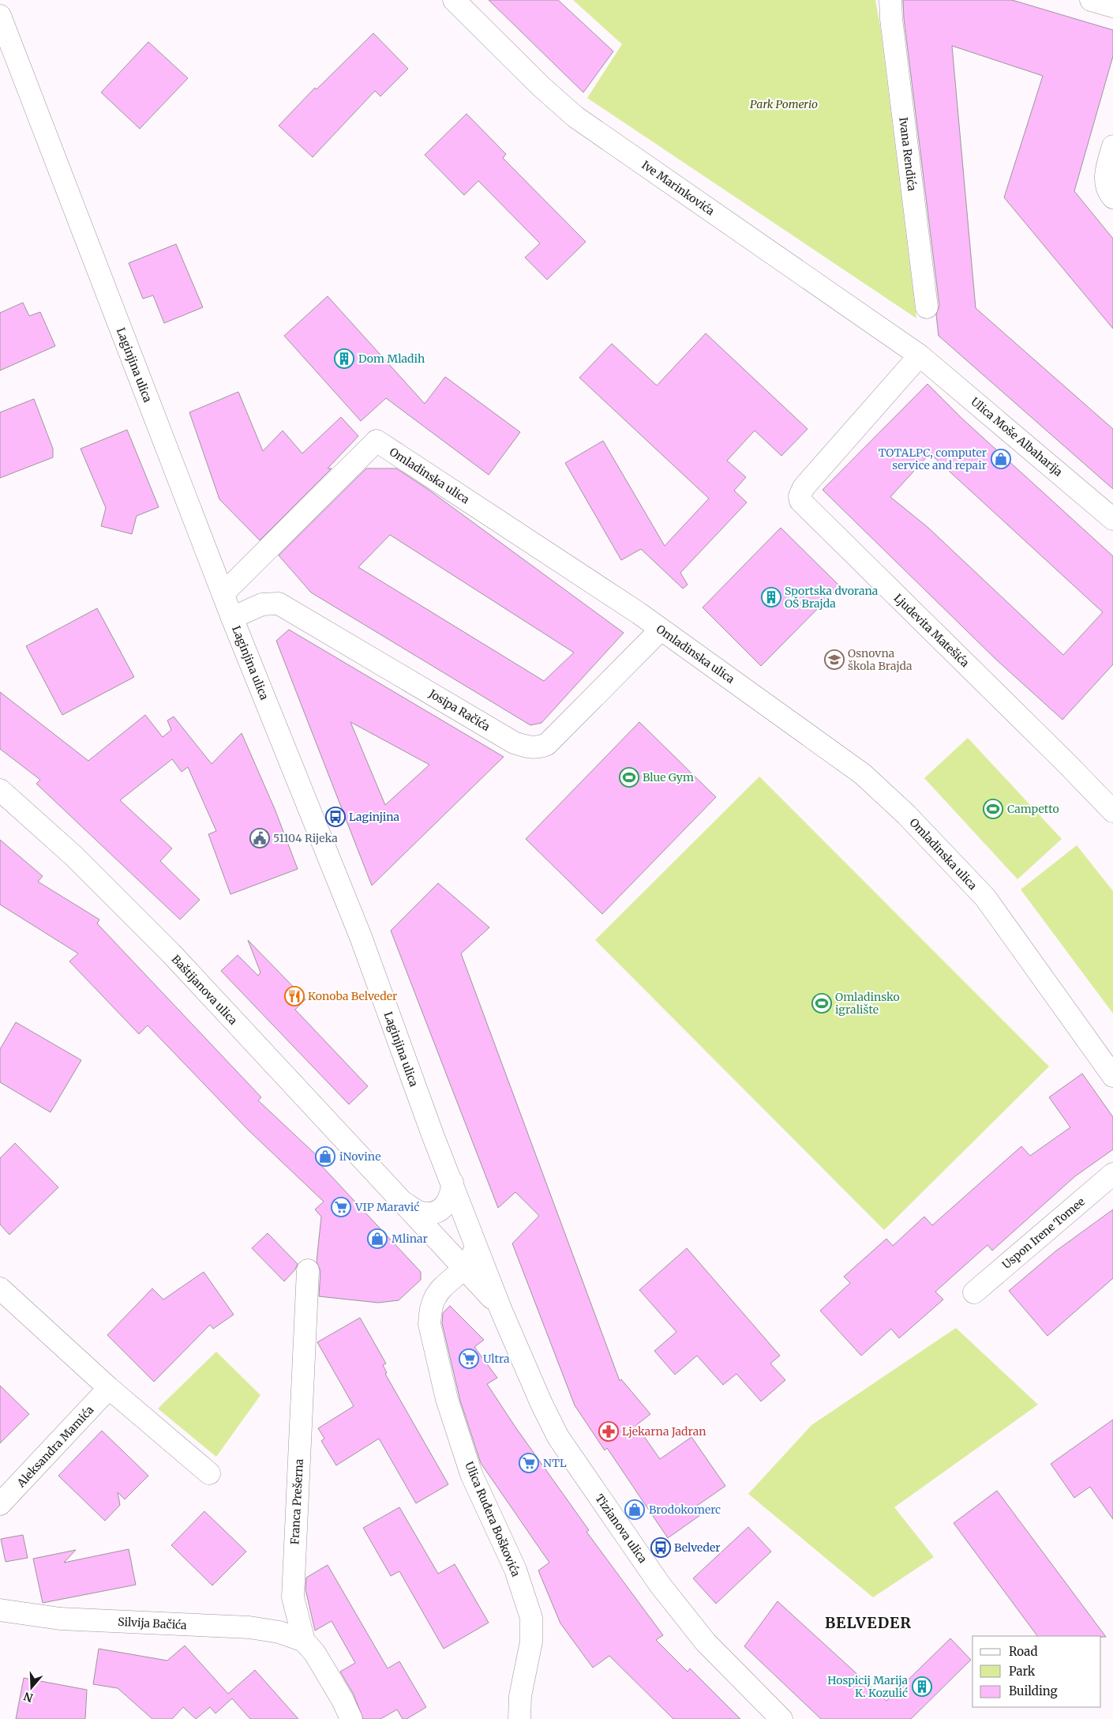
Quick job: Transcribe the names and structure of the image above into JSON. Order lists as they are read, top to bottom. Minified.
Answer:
{"streets":{"street":["Ivana Rendića","Ive Marinkovića","Laginjina ulica","Ulica Moše Albaharija","Omladinska ulica","Ljudevita Matešića","Josipa Račića","Baštijanova ulica","Uspon Irene Tomee","Aleksandra Mamića","Franca Prešerna","Ulica Ruđera Boškovića","Tizianova ulica","Silvija Bačića"]},"crossings":[["Ive Marinkovića","Ulica Moše Albaharija"],["Ive Marinkovića","Ljudevita Matešića"],["Laginjina ulica","Omladinska ulica"],["Laginjina ulica","Josipa Račića"],["Laginjina ulica","Baštijanova ulica"],["Laginjina ulica","Ulica Ruđera Boškovića"],["Laginjina ulica","Tizianova ulica"],["Ulica Moše Albaharija","Ljudevita Matešića"],["Omladinska ulica","Josipa Račića"],["Baštijanova ulica","Ulica Ruđera Boškovića"],["Baštijanova ulica","Tizianova ulica"],["Franca Prešerna","Silvija Bačića"]],"districts":["BELVEDER"],"parks":["Park Pomerio"],"places":{"building":["Dom Mladih","Sportska dvorana OŠ Brajda","Hospicij Marija K. Kozulić"],"shop":["TOTALPC, computer service and repair","iNovine","Mlinar","Brodokomerc"],"school or university":["Osnovna škola Brajda"],"sports":["Blue Gym","Campetto","Omladinsko igralište"],"bus stop":["Laginjina","Belveder"],"public building":["51104 Rijeka"],"restaurant":["Konoba Belveder"],"supermarket":["VIP Maravić","Ultra","NTL"],"pharmacy":["Ljekarna Jadran"]},"legend":["Road","Park","Building"],"north":"bottom"}
